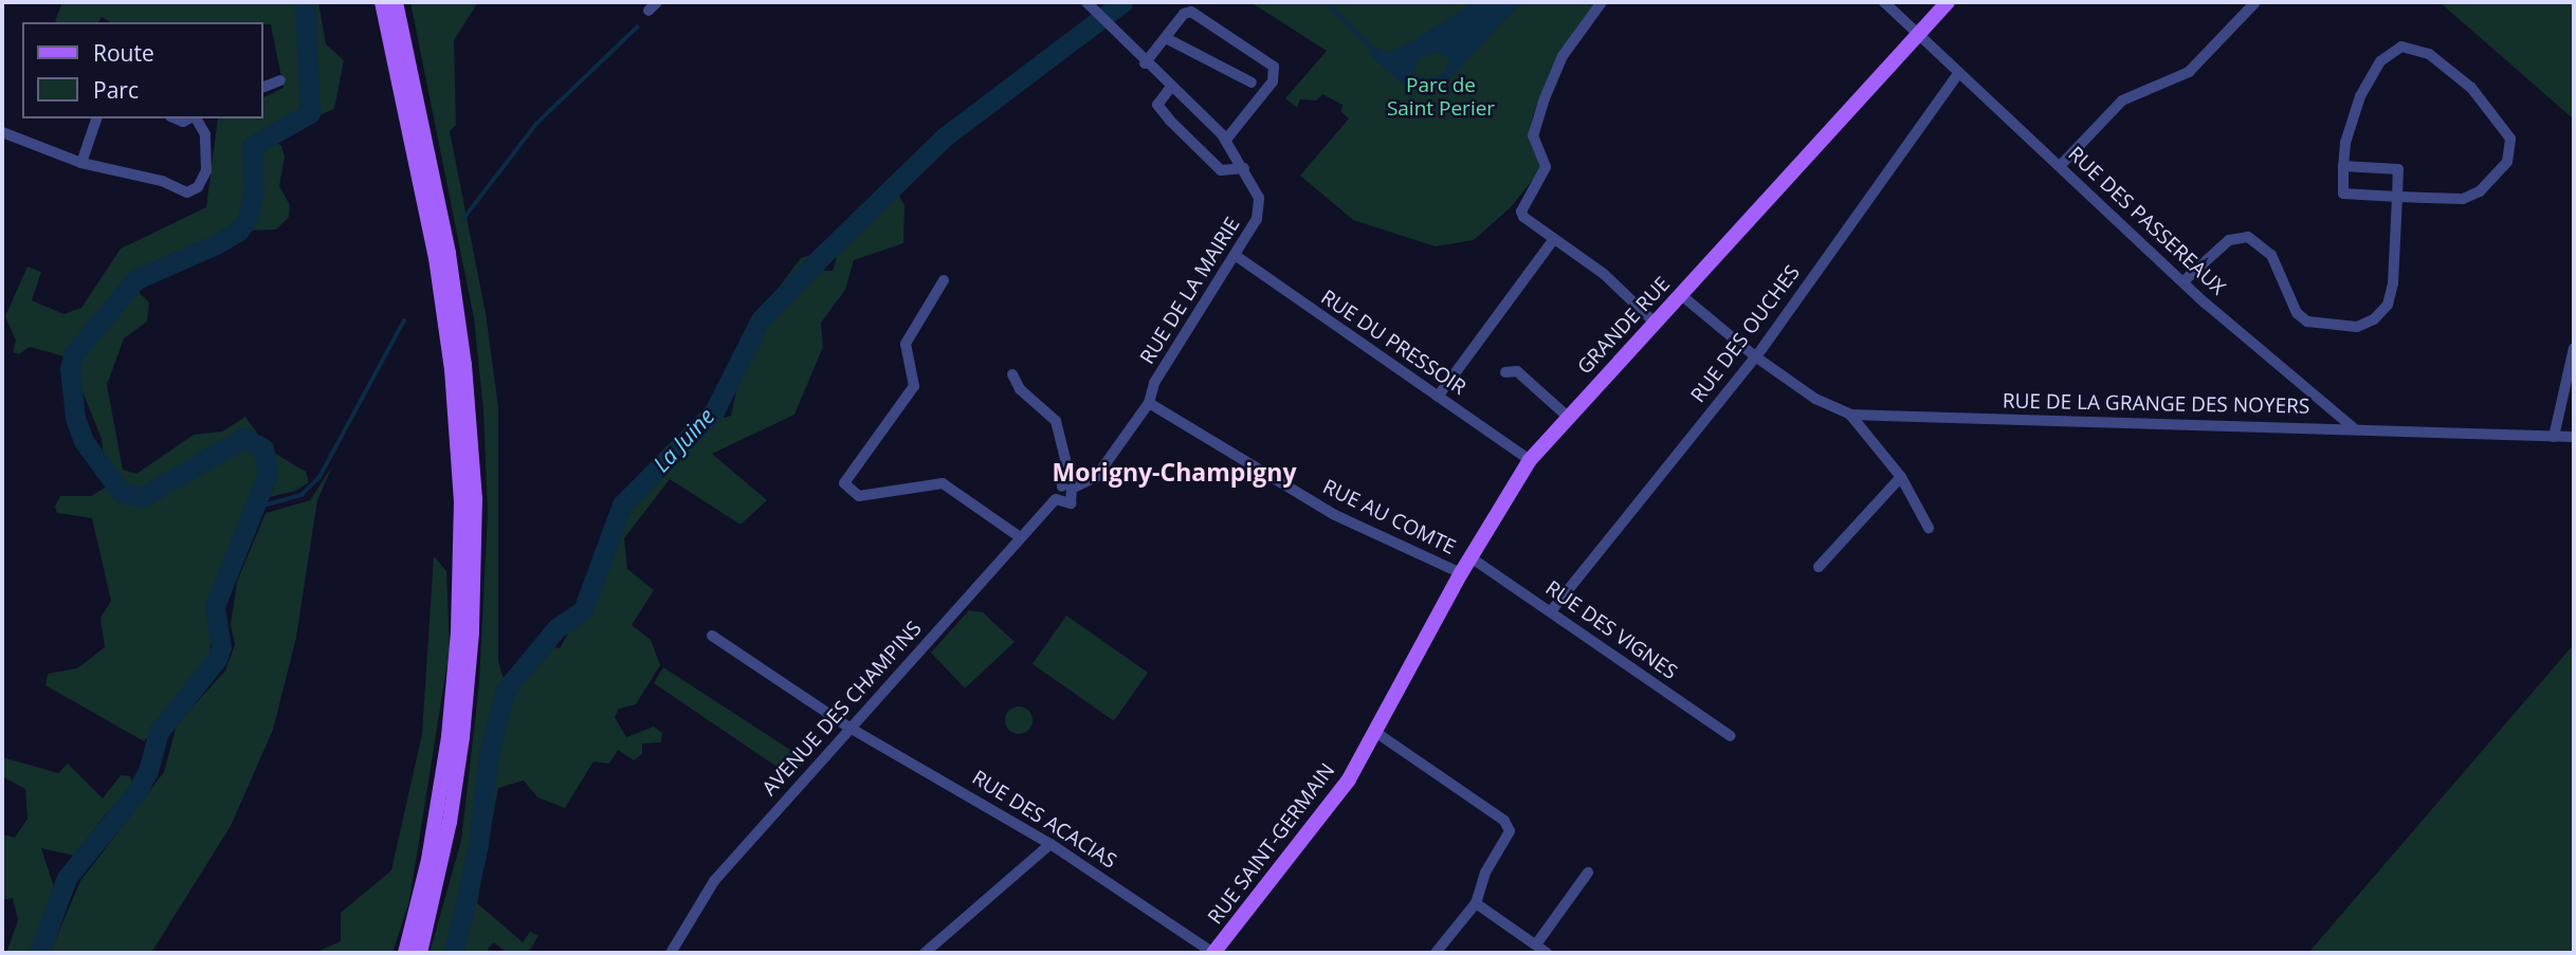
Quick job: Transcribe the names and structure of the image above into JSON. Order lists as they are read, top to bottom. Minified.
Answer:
{"streets":{"main road":["GRANDE RUE","RUE SAINT-GERMAIN"],"street":["RUE DES PASSEREAUX","RUE DE LA MAIRIE","RUE DES OUCHES","RUE DU PRESSOIR","RUE DE LA GRANGE DES NOYERS","RUE AU COMTE","RUE DES VIGNES","AVENUE DES CHAMPINS","RUE DES ACACIAS"]},"crossings":[["RUE DES PASSEREAUX","GRANDE RUE"],["RUE DES PASSEREAUX","RUE DES OUCHES"],["RUE DES PASSEREAUX","RUE DE LA GRANGE DES NOYERS"],["RUE DE LA MAIRIE","RUE DU PRESSOIR"],["RUE DE LA MAIRIE","RUE AU COMTE"],["GRANDE RUE","RUE DU PRESSOIR"],["GRANDE RUE","RUE DE LA GRANGE DES NOYERS"],["GRANDE RUE","RUE AU COMTE"],["GRANDE RUE","RUE DES VIGNES"],["GRANDE RUE","RUE SAINT-GERMAIN"],["RUE DES OUCHES","RUE DE LA GRANGE DES NOYERS"],["RUE DES OUCHES","RUE DES VIGNES"],["AVENUE DES CHAMPINS","RUE DES ACACIAS"],["RUE DES ACACIAS","RUE SAINT-GERMAIN"]],"districts":["Morigny-Champigny"],"water":["La Juine"],"parks":["Parc de Saint Perier"],"legend":["Route","Parc"]}
